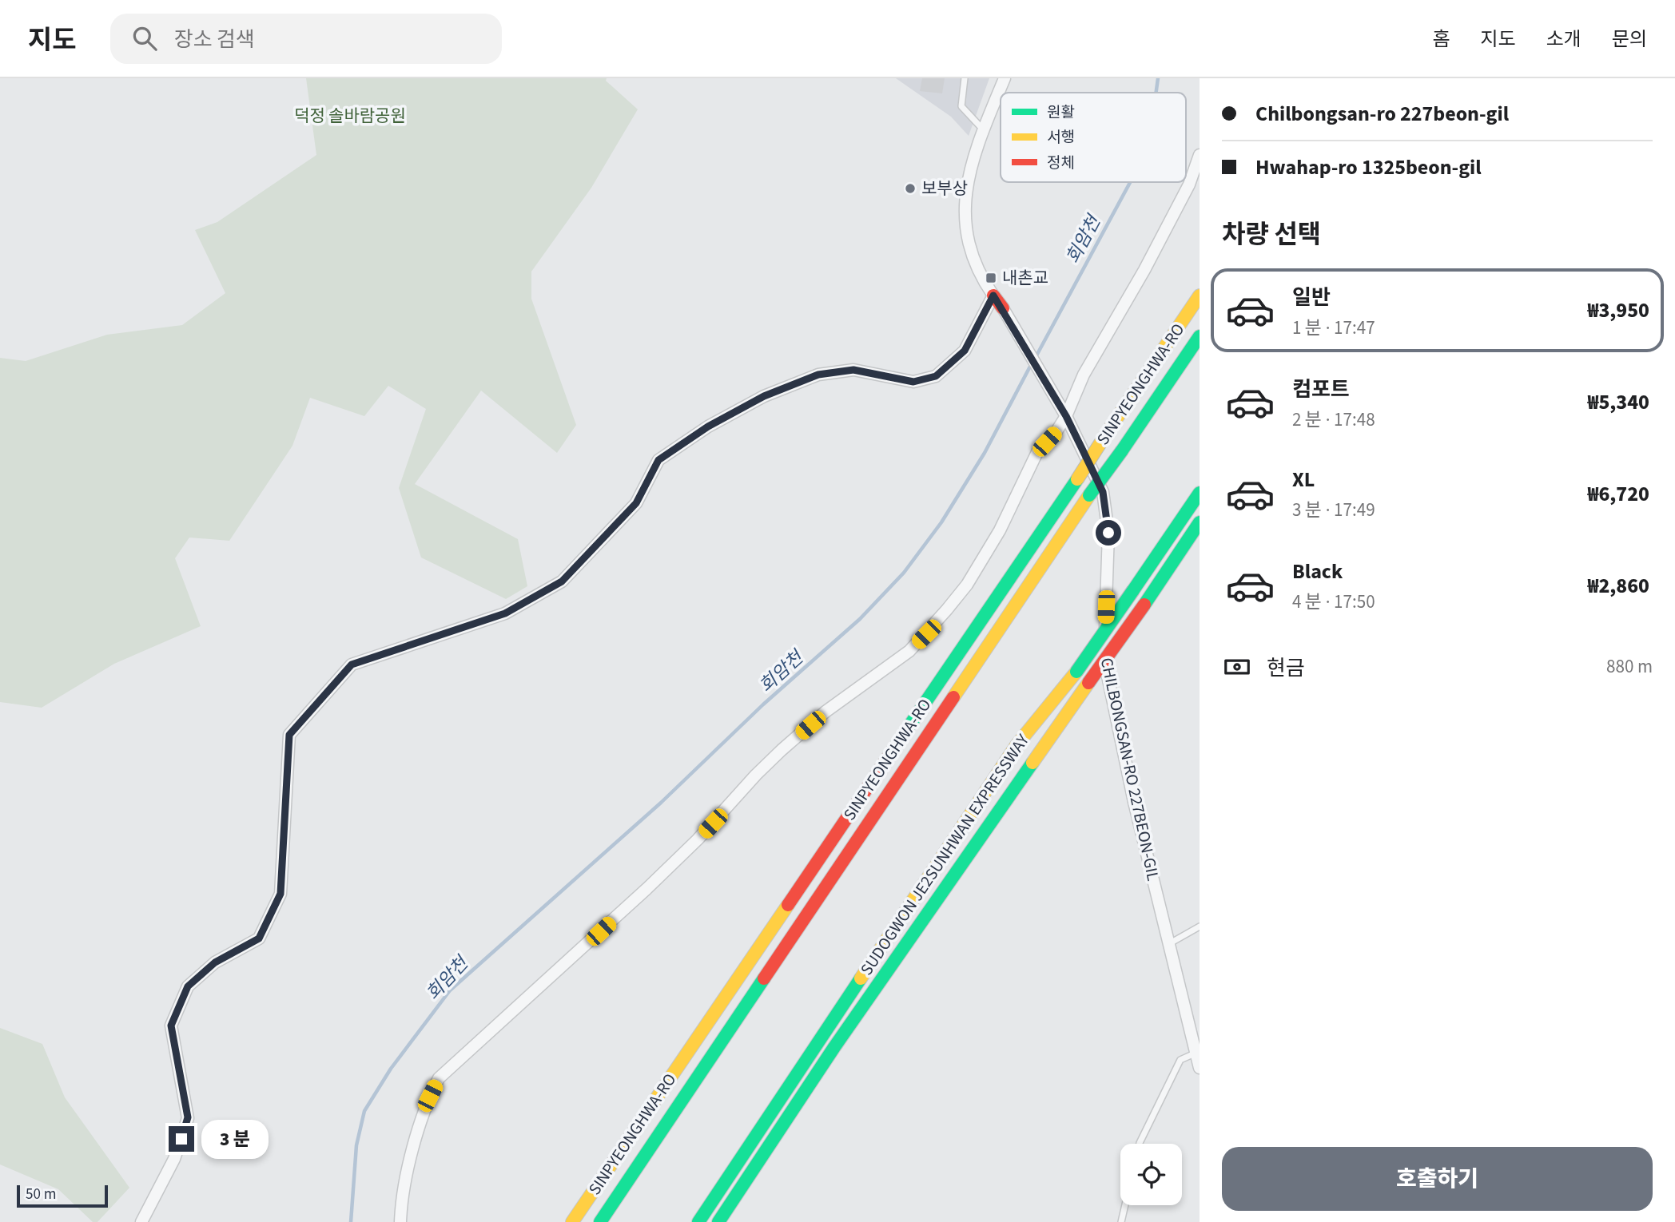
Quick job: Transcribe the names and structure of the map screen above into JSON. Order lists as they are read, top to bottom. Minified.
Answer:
{"streets":{"main road":["SINPYEONGHWA-RO","SUDOGWON JE2SUNHWAN EXPRESSWAY"],"street":["CHILBONGSAN-RO 227BEON-GIL"]},"water":["회암천"],"parks":["덕정 솔바람공원"],"places":{"other":["보부상"],"transit":["내촌교"]},"legend":["원활","서행","정체"],"scale_bar":"50 m","page":{"header":"지도","search":"장소 검색","nav":["홈","지도","소개","문의"],"banner":["Chilbongsan-ro 227beon-gil","Hwahap-ro 1325beon-gil"],"heading":"차량 선택","list":[{"name":"일반","note":"1 분 · 17:47","value":"₩3,950"},{"name":"컴포트","note":"2 분 · 17:48","value":"₩5,340"},{"name":"XL","note":"3 분 · 17:49","value":"₩6,720"},{"name":"Black","note":"4 분 · 17:50","value":"₩2,860"}],"pay":["현금","880 m"],"bubble":"3 분","buttons":"호출하기","scale":"50 m"}}
